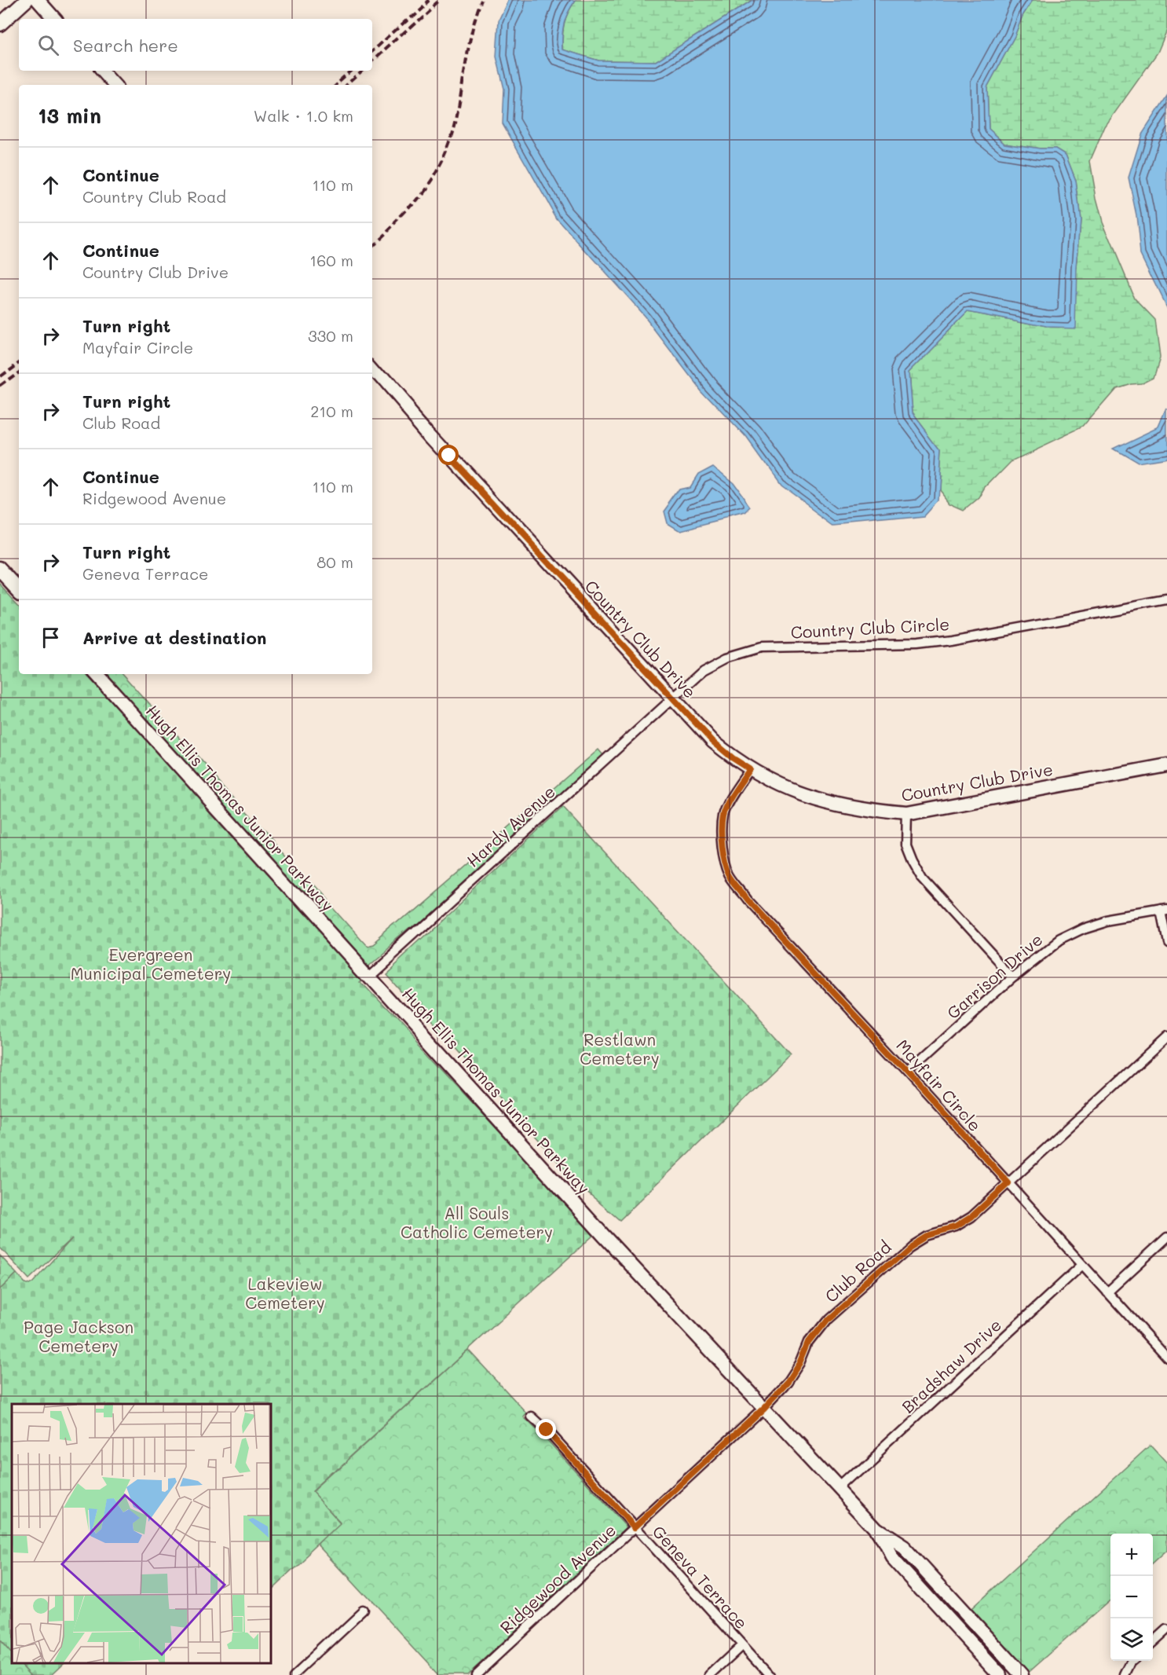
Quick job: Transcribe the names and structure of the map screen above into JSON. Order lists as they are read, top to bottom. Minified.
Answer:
{"streets":{"main road":["Country Club Drive","Hugh Ellis Thomas Junior Parkway"],"street":["Country Club Circle","Hardy Avenue","Garrison Drive","Mayfair Circle","Club Road","Bradshaw Drive","Geneva Terrace","Ridgewood Avenue"]},"crossings":[["Country Club Circle","Country Club Drive"],["Country Club Circle","Hardy Avenue"],["Country Club Drive","Hardy Avenue"],["Country Club Drive","Mayfair Circle"],["Hugh Ellis Thomas Junior Parkway","Hardy Avenue"],["Hugh Ellis Thomas Junior Parkway","Club Road"],["Hugh Ellis Thomas Junior Parkway","Bradshaw Drive"],["Hugh Ellis Thomas Junior Parkway","Ridgewood Avenue"],["Garrison Drive","Mayfair Circle"],["Mayfair Circle","Club Road"],["Mayfair Circle","Bradshaw Drive"],["Club Road","Ridgewood Avenue"],["Geneva Terrace","Ridgewood Avenue"]],"parks":["Evergreen Municipal Cemetery","Restlawn Cemetery","All Souls Catholic Cemetery","Lakeview Cemetery","Page Jackson Cemetery"],"page":{"search":"Search here","heading":["13 min","Walk · 1.0 km"],"list":[["Continue","Country Club Road","110 m"],["Continue","Country Club Drive","160 m"],["Turn right","Mayfair Circle","330 m"],["Turn right","Club Road","210 m"],["Continue","Ridgewood Avenue","110 m"],["Turn right","Geneva Terrace","80 m"],"Arrive at destination"],"map_buttons":["+","−"]}}
